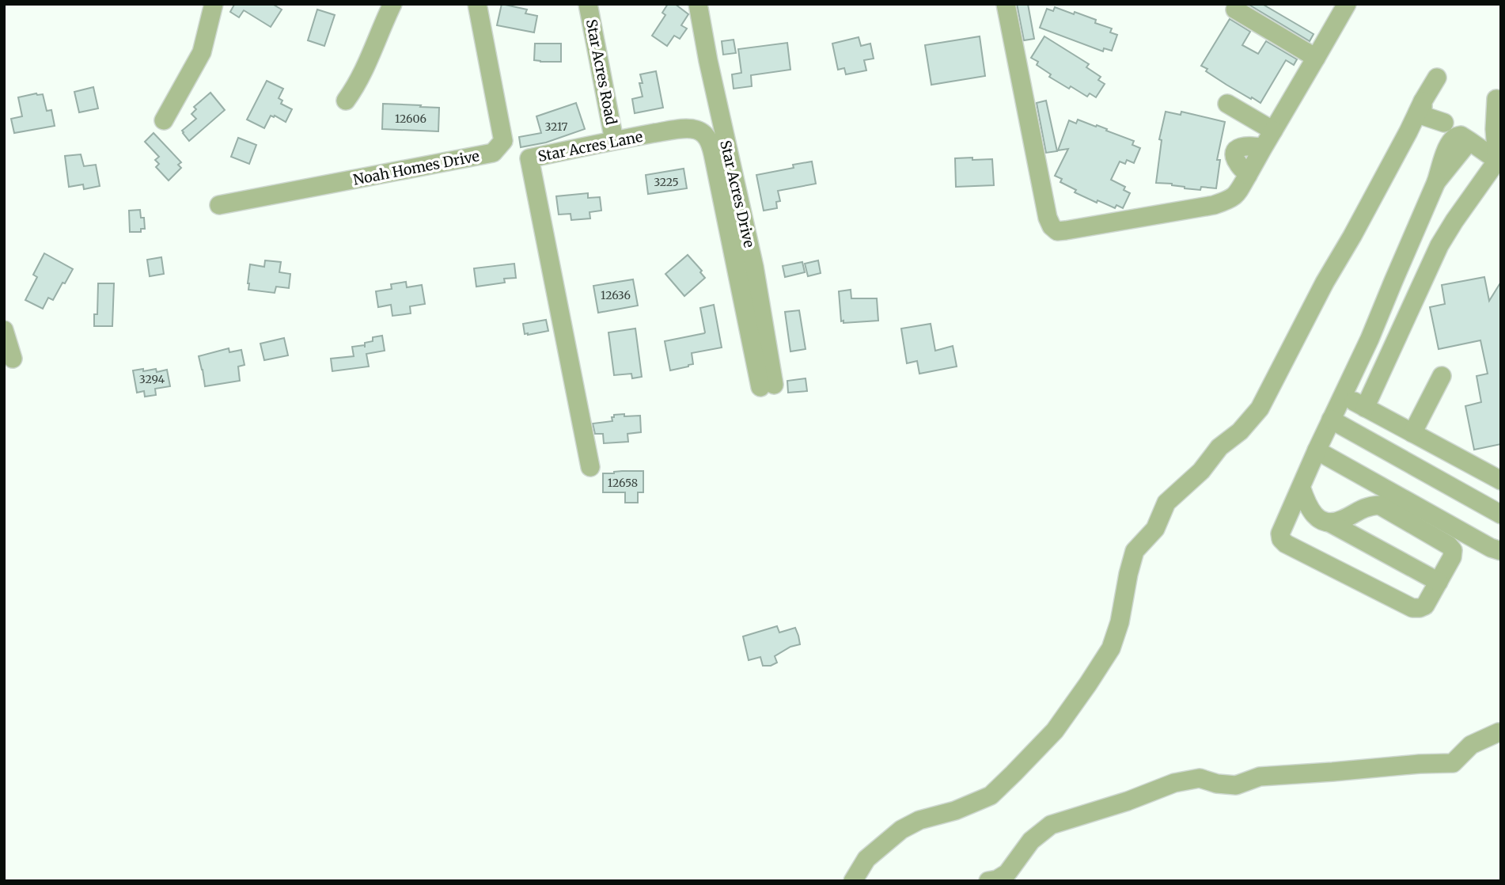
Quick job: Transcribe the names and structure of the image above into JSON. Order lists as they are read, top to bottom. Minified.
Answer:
{"streets":{"street":["Star Acres Road","Star Acres Lane","Noah Homes Drive","Star Acres Drive"]},"crossings":[["Star Acres Road","Star Acres Lane"],["Star Acres Lane","Star Acres Drive"]],"house_numbers":["12606","3217","3225","12636","3294","12658"]}
